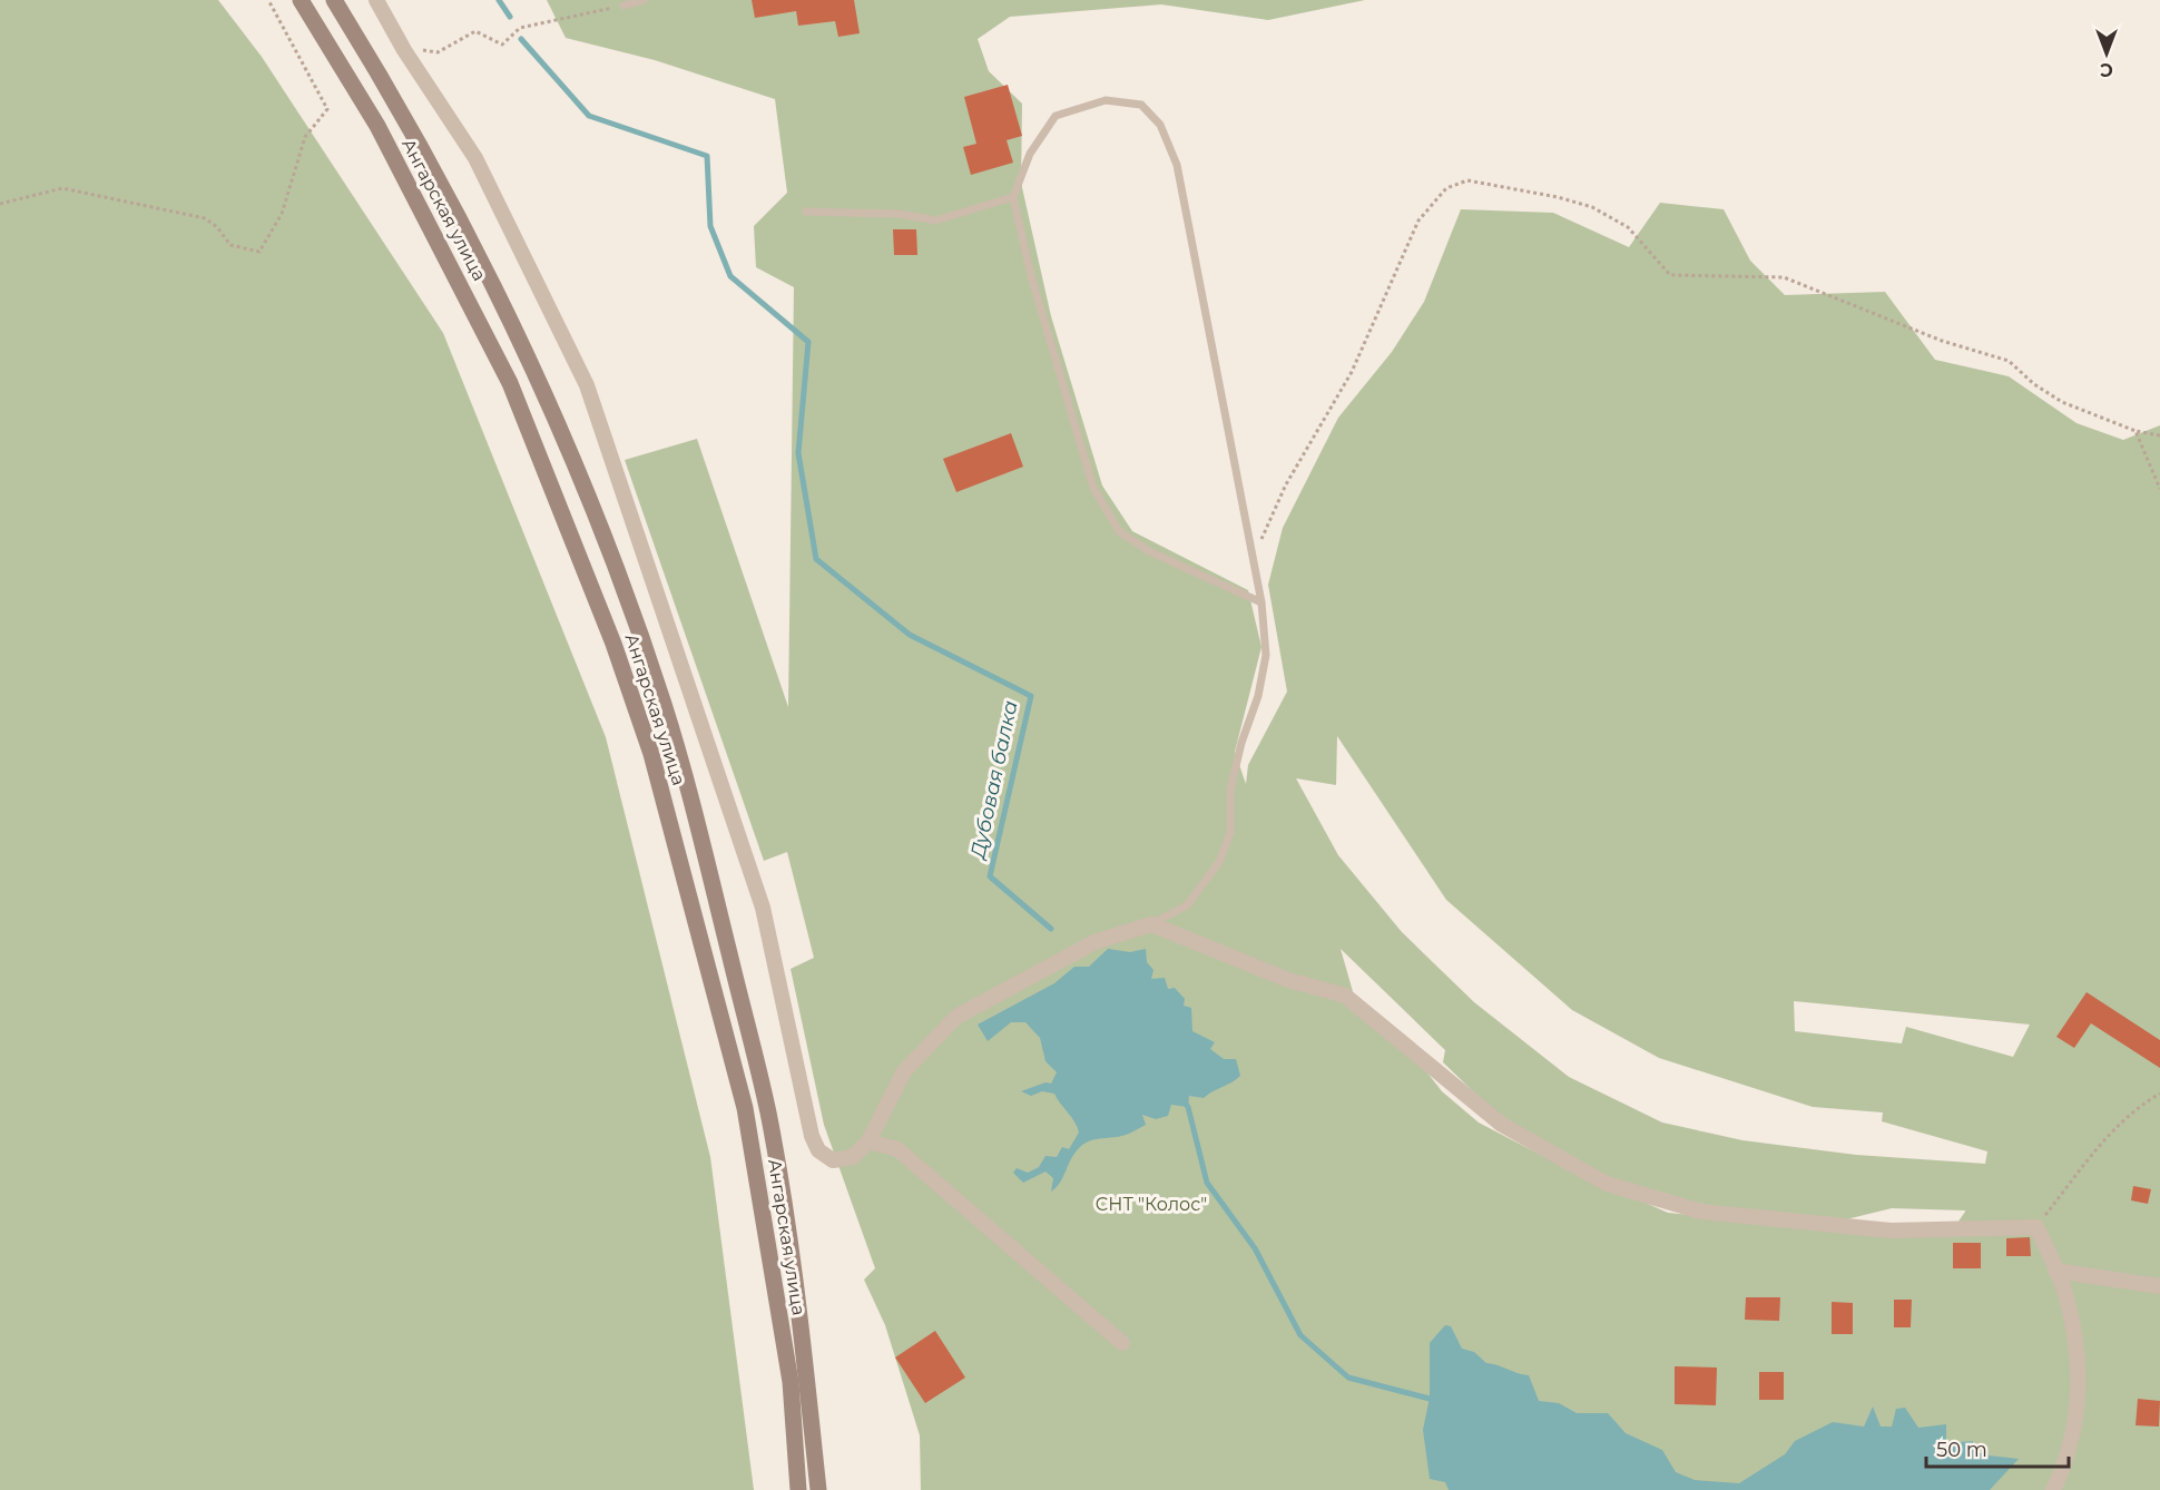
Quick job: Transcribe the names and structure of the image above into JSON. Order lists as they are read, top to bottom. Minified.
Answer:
{"streets":{"main road":["Ангарская улица"]},"water":["Дубовая балка"],"parks":["СНТ \"Колос\""],"scale_bar":"50 m","north":"bottom"}
